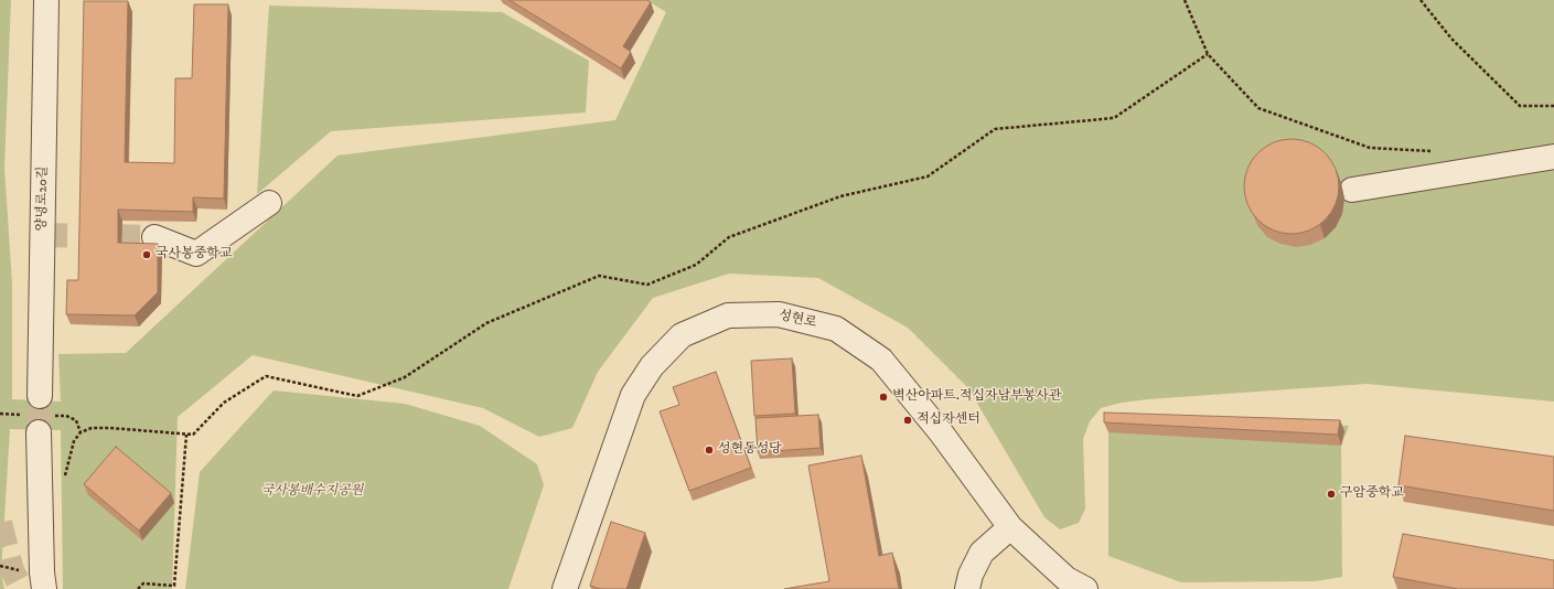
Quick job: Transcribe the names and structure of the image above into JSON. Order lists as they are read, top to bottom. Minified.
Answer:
{"streets":{"street":["양녕로20길","성현로"]},"parks":["국사봉배수지공원"],"places":["국사봉중학교","벽산아파트.적십자남부봉사관","적십자센터","성현동성당","구암중학교"]}
